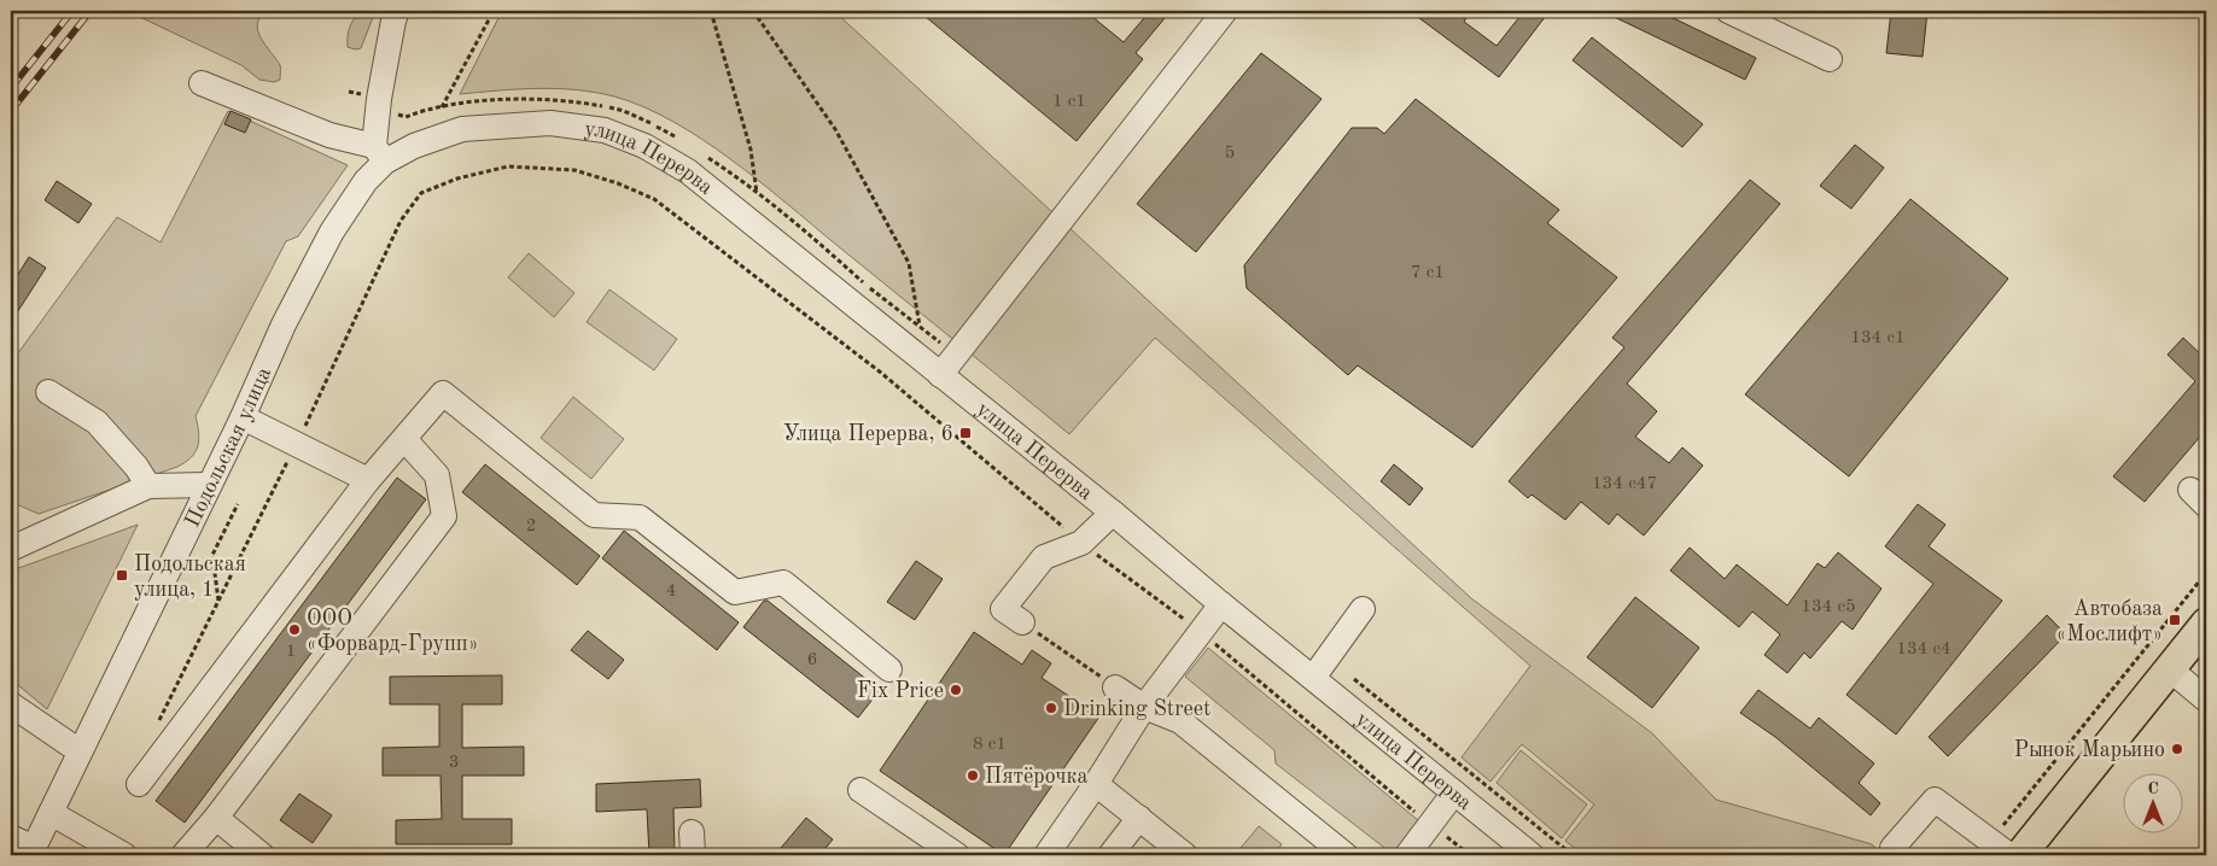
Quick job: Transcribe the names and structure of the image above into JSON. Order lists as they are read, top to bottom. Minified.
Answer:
{"streets":{"street":["улица Перерва","Подольская улица"]},"crossings":[["улица Перерва","Подольская улица"]],"places":{"transit":["Улица Перерва, 6","Подольская улица, 1","Автобаза «Мослифт»"],"other":["ООО «Форвард-Групп»","Fix Price","Drinking Street","Рынок Марьино","Пятёрочка"]},"house_numbers":["1 с1","5","7 с1","134 с1","134 с47","2","4","134 с5","134 с4","1","6","8 с1","3"],"north":"top"}
